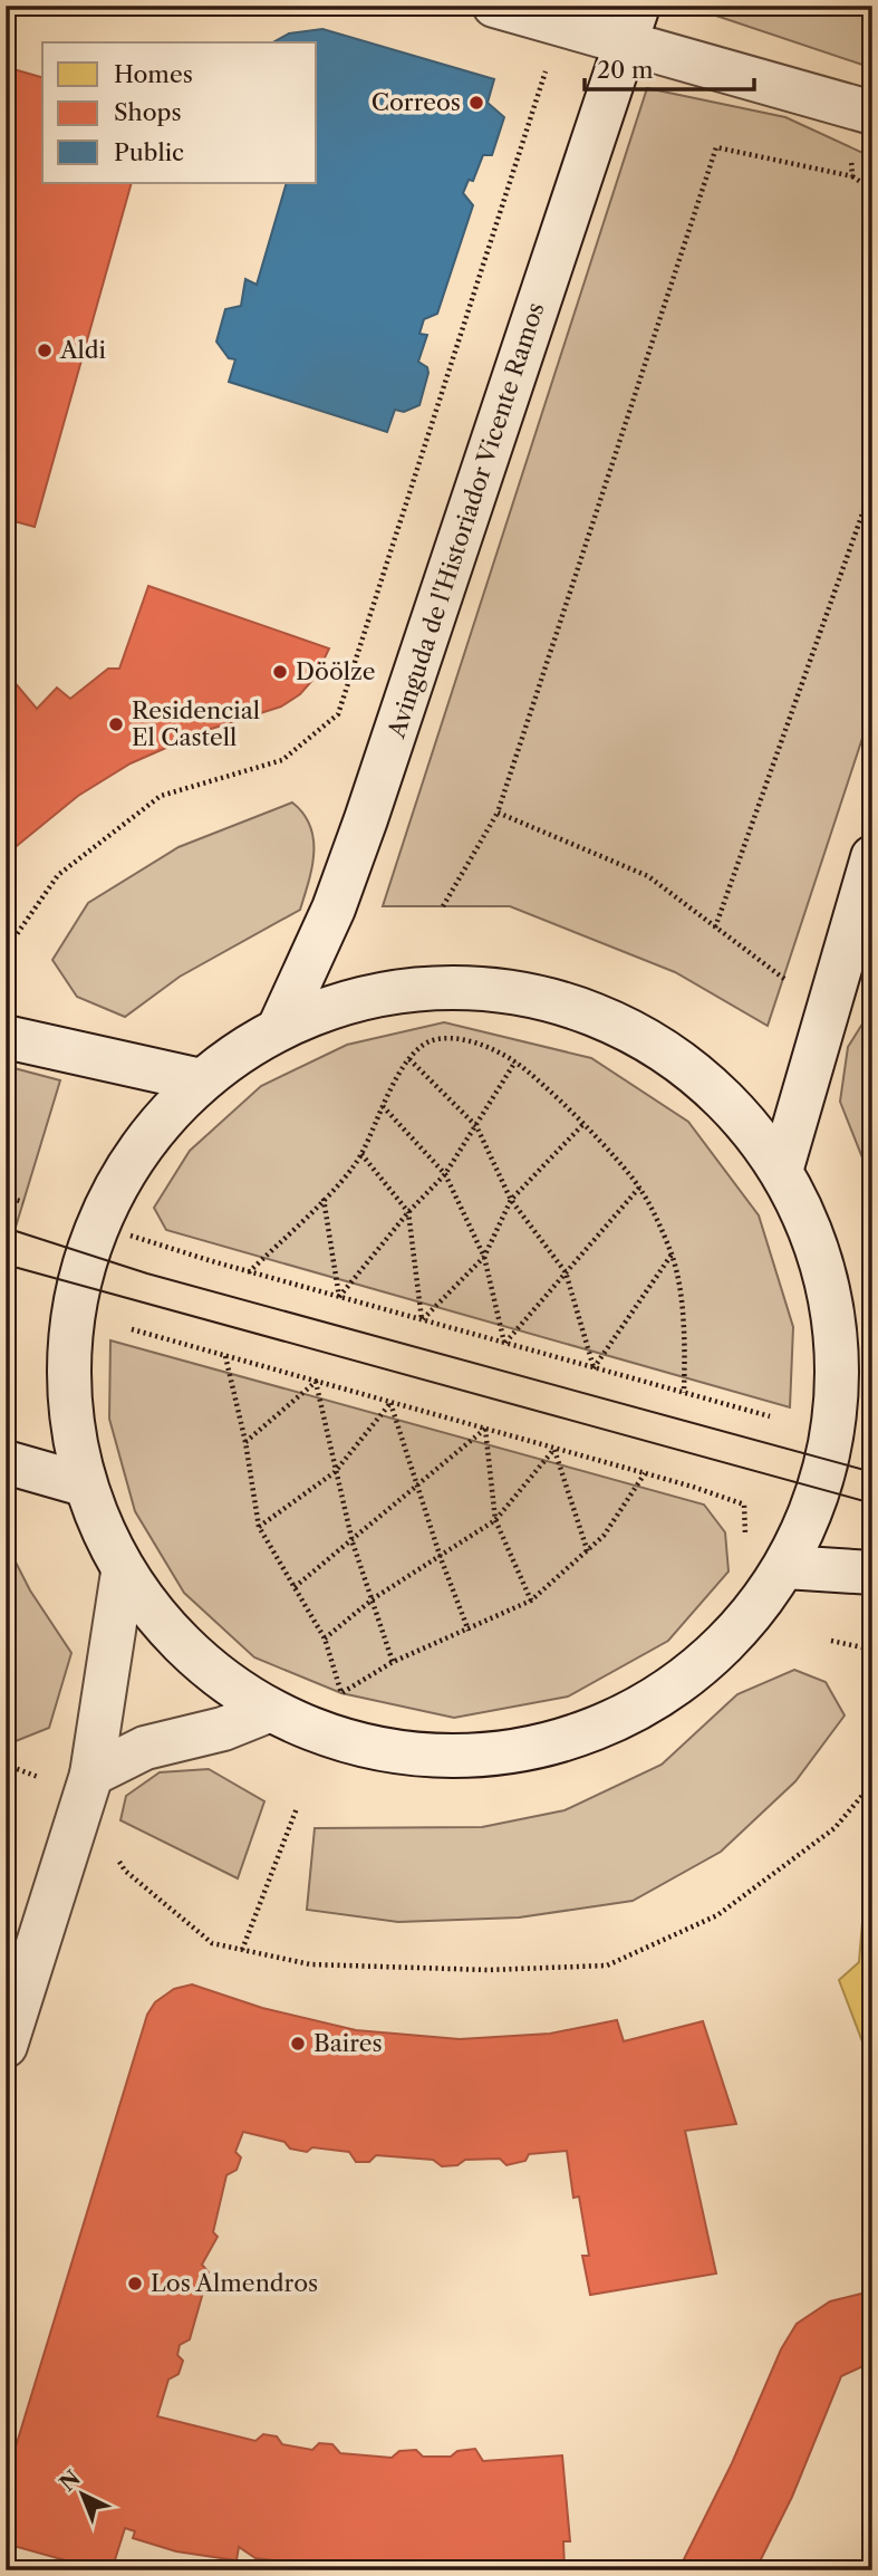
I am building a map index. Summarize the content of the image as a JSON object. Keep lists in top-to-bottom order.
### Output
{
  "streets": {
    "street": ["Avinguda de l'Historiador Vicente Ramos"]
  },
  "places": [
    "Correos",
    "Aldi",
    "Döölze",
    "Residencial El Castell",
    "Baires",
    "Los Almendros"
  ],
  "legend": ["Homes", "Shops", "Public"],
  "scale_bar": "20 m",
  "north": "top left"
}
